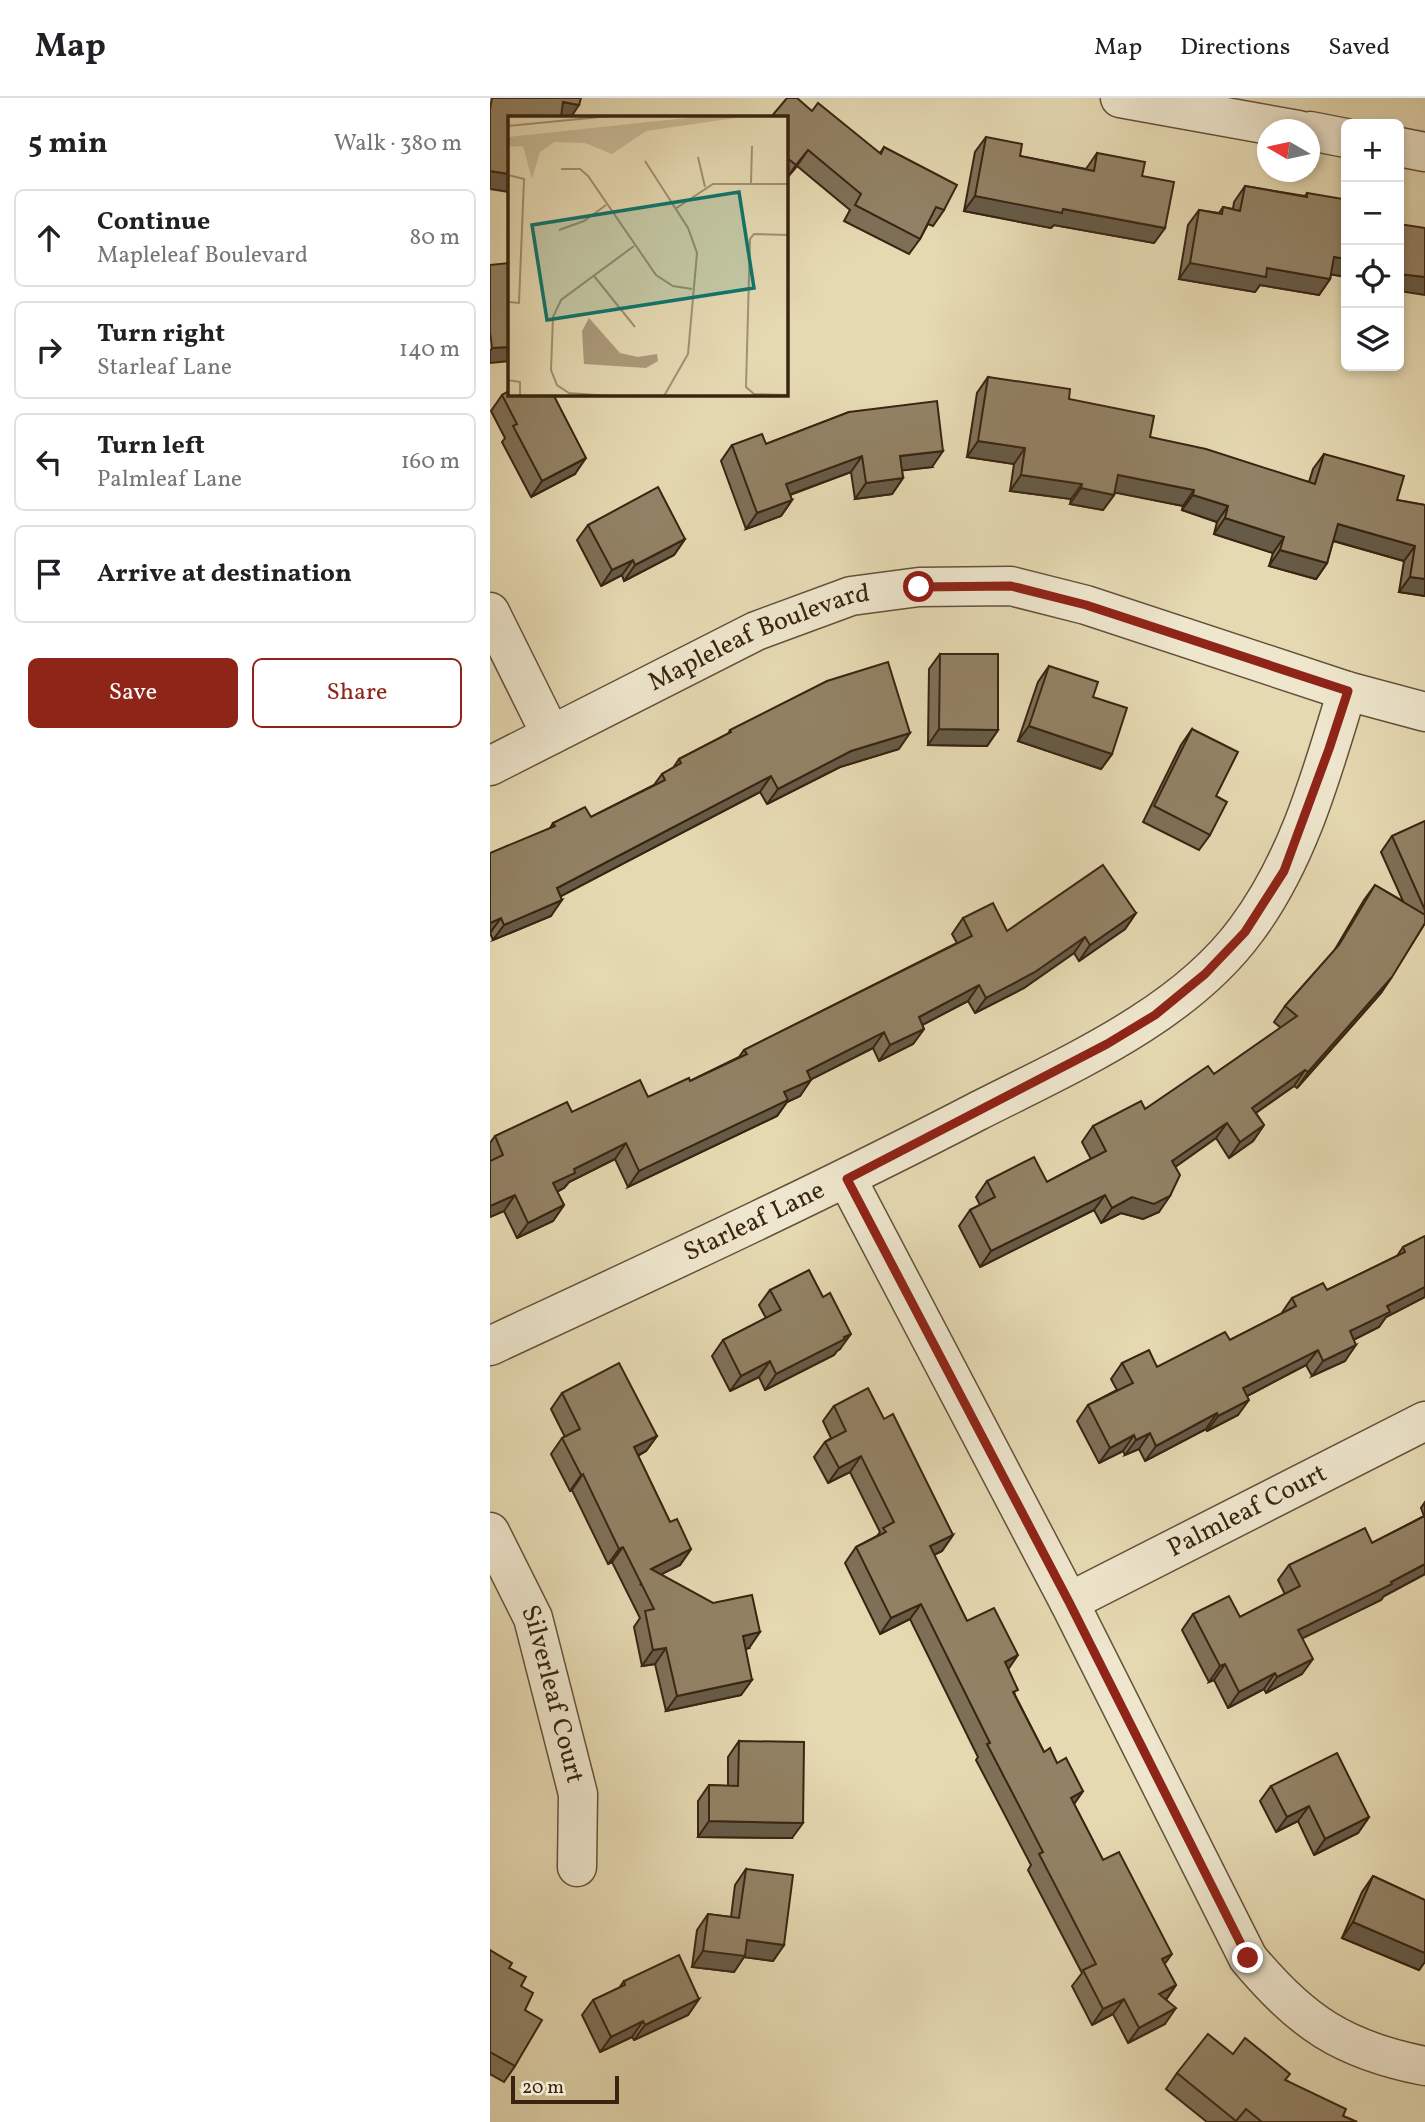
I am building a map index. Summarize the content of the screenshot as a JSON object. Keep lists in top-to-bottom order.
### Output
{
  "streets": {
    "street": [
      "Mapleleaf Boulevard",
      "Starleaf Lane",
      "Palmleaf Court",
      "Silverleaf Court"
    ]
  },
  "crossings": [
    ["Mapleleaf Boulevard", "Starleaf Lane"]
  ],
  "scale_bar": "20 m",
  "north": "left",
  "page": {
    "header": "Map",
    "nav": ["Map", "Directions", "Saved"],
    "heading": ["5 min", "Walk · 380 m"],
    "map_buttons": ["+", "−"],
    "list": [
      ["Continue", "Mapleleaf Boulevard", "80 m"],
      ["Turn right", "Starleaf Lane", "140 m"],
      ["Turn left", "Palmleaf Lane", "160 m"],
      "Arrive at destination"
    ],
    "buttons": ["Save", "Share"],
    "scale": "20 m"
  }
}
